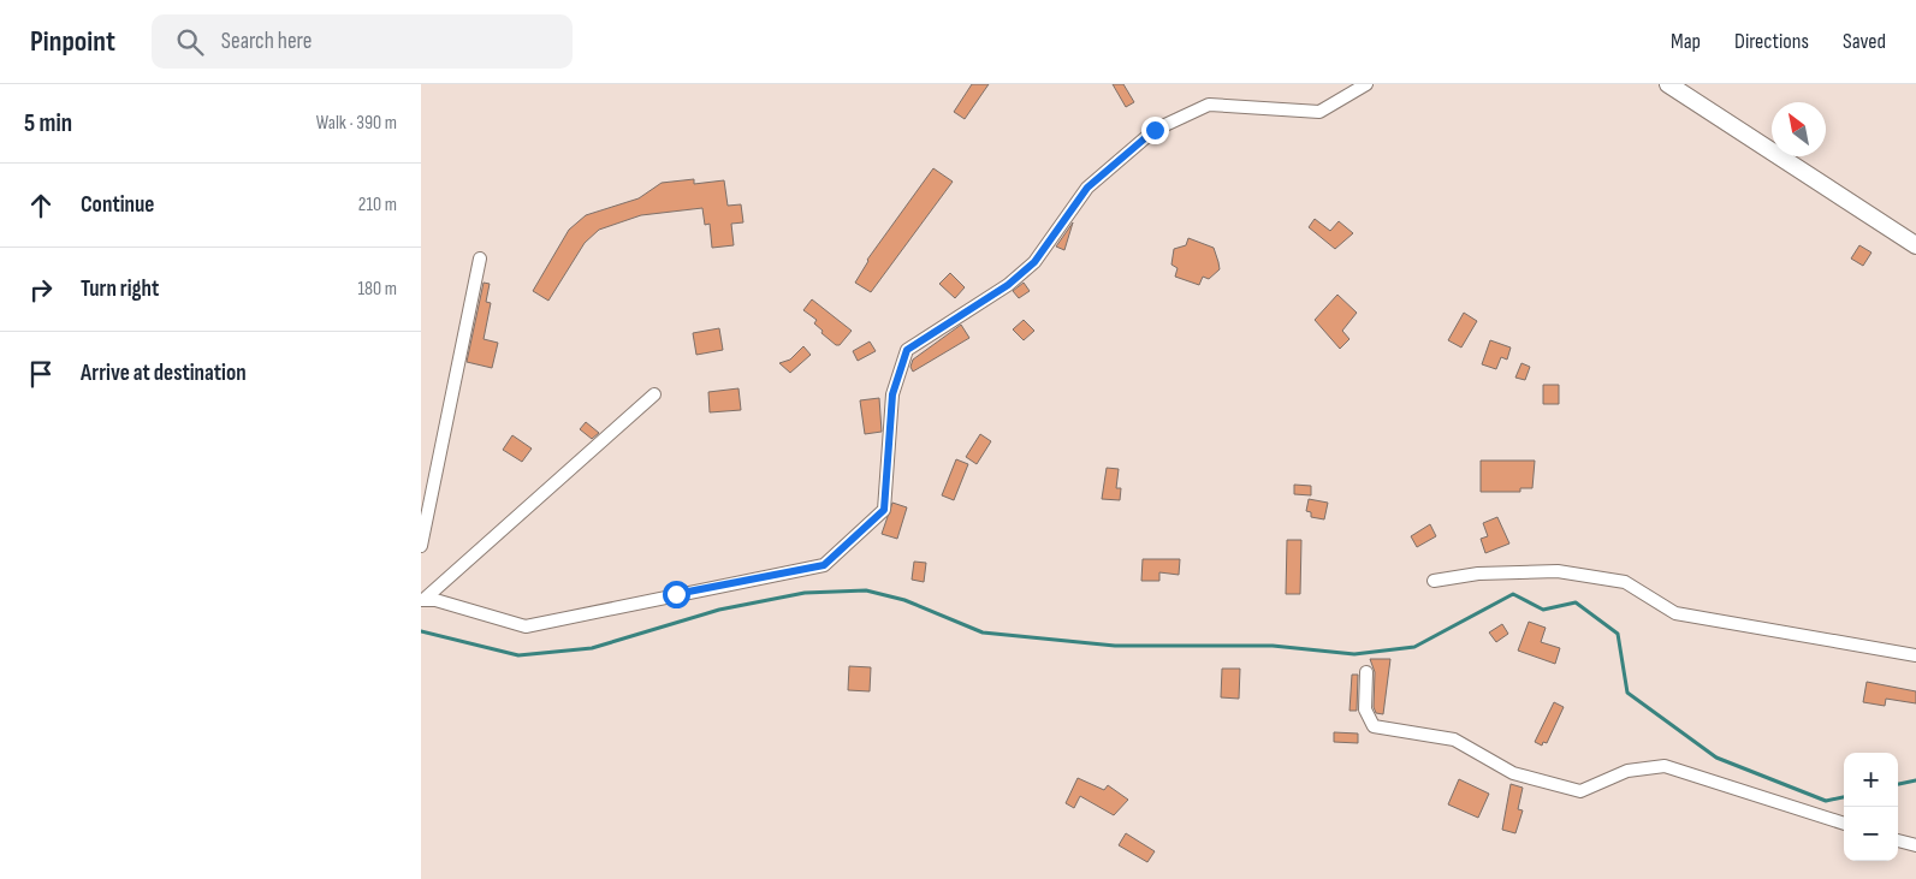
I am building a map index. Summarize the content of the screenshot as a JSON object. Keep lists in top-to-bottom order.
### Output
{
  "north": "top left",
  "page": {
    "header": "Pinpoint",
    "search": "Search here",
    "nav": ["Map", "Directions", "Saved"],
    "heading": ["5 min", "Walk · 390 m"],
    "list": [
      ["Continue", "210 m"],
      ["Turn right", "180 m"],
      "Arrive at destination"
    ],
    "map_buttons": ["+", "−"]
  }
}
